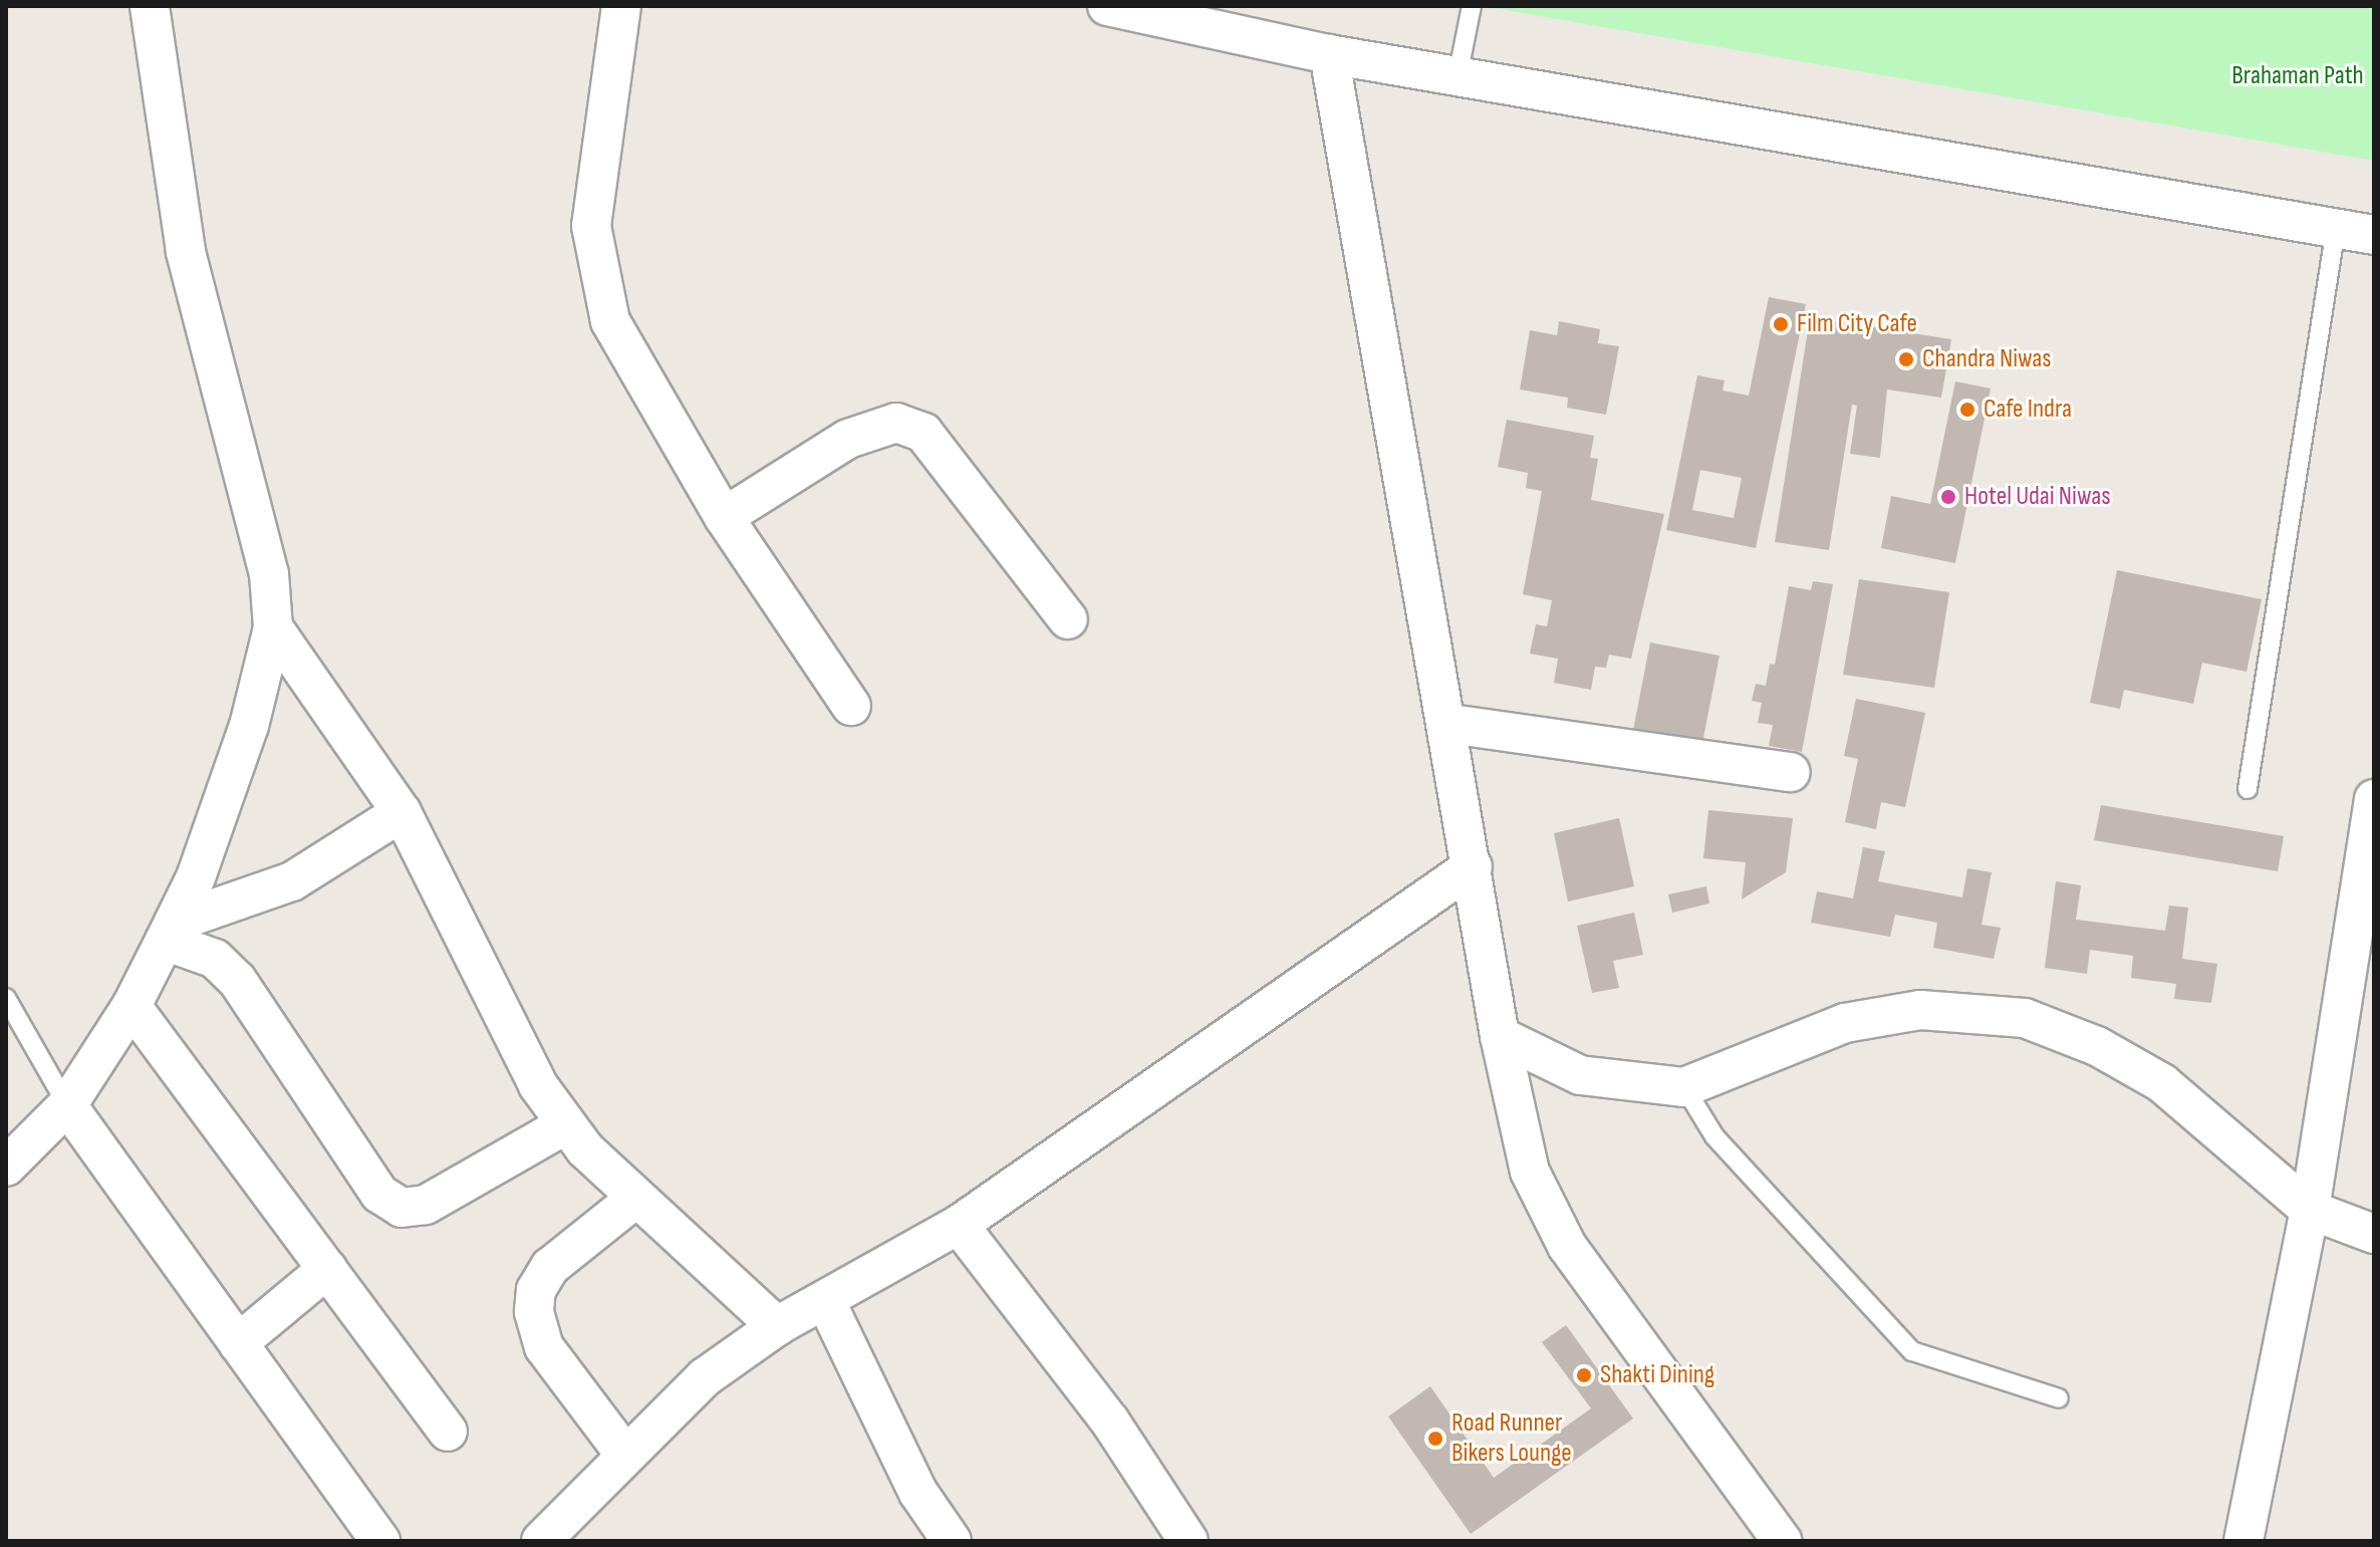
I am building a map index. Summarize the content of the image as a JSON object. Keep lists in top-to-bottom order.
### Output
{
  "parks": ["Brahaman Path"],
  "places": [
    "Film City Cafe",
    "Chandra Niwas",
    "Cafe Indra",
    "Hotel Udai Niwas",
    "Shakti Dining",
    "Road Runner Bikers Lounge"
  ]
}
